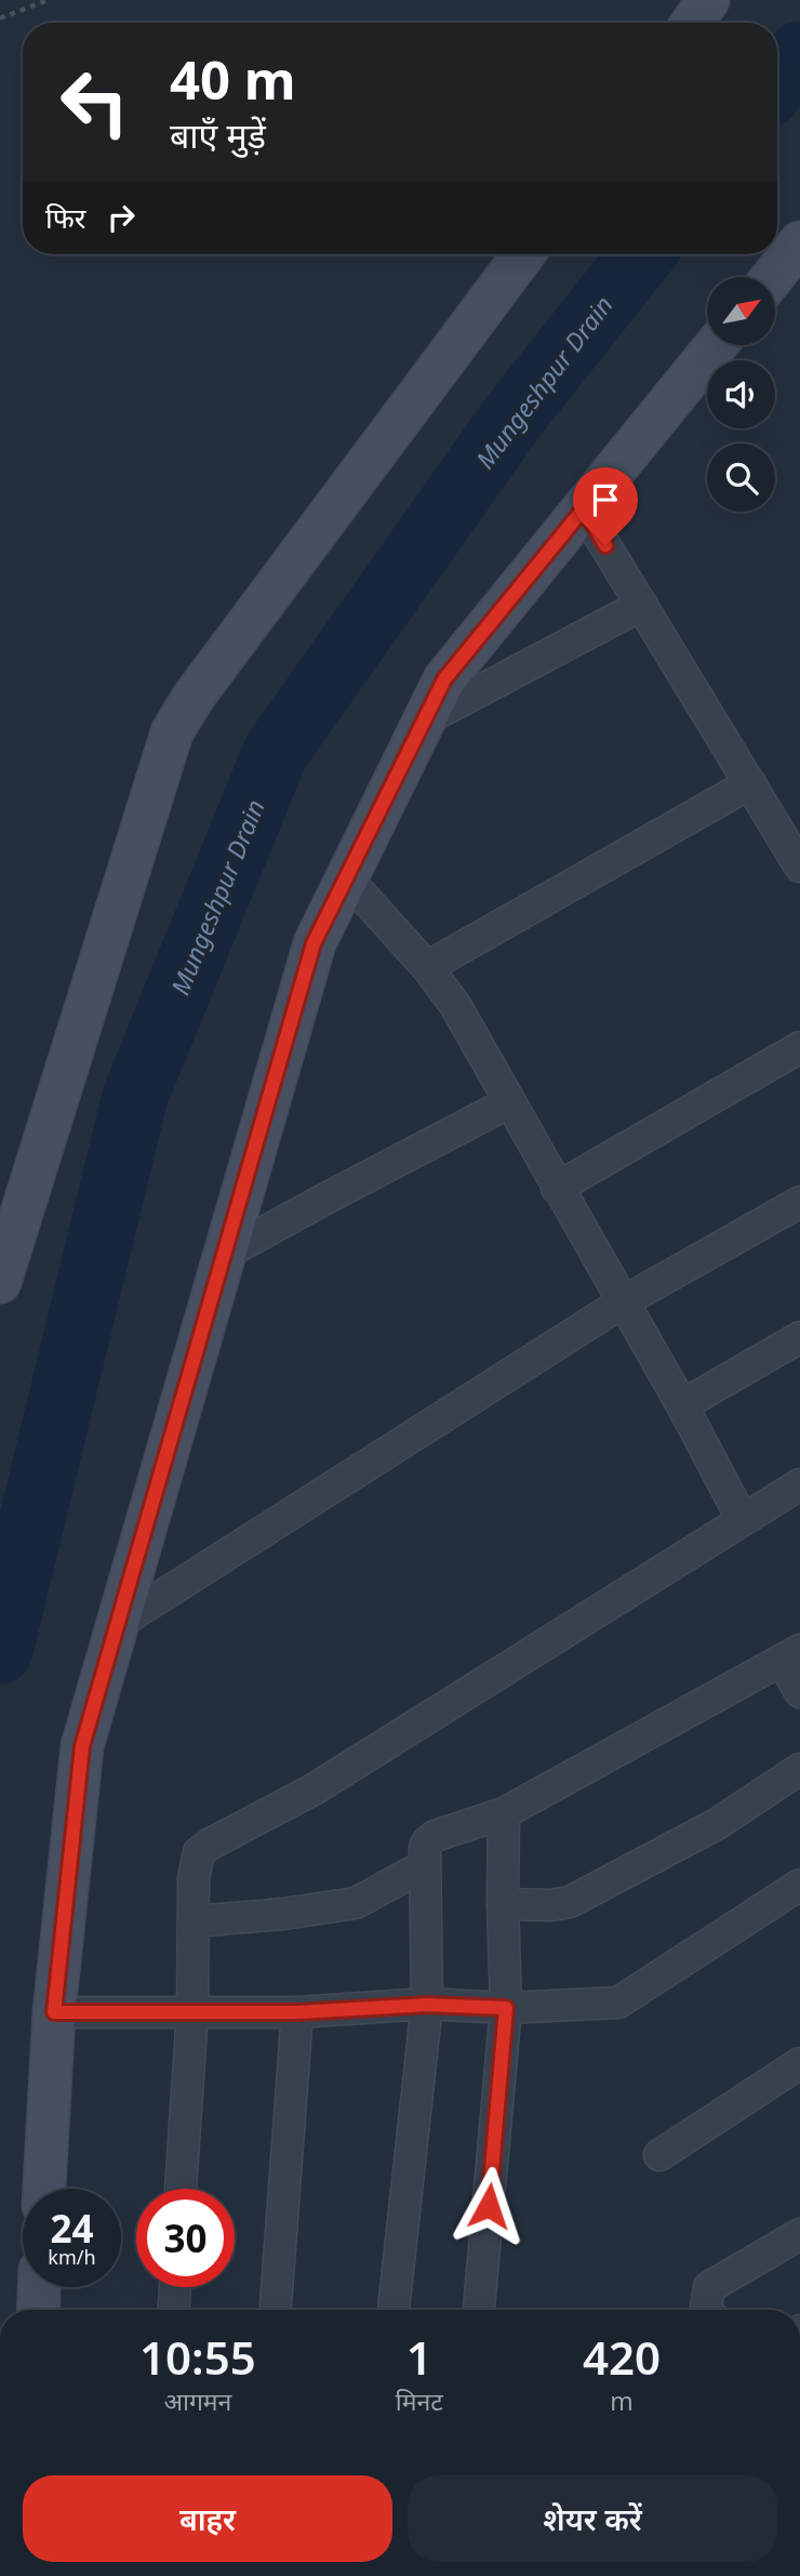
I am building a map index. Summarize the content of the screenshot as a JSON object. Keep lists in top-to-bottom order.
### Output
{
  "water": ["Mungeshpur Drain"],
  "north": "top right",
  "page": {
    "turn": ["40 m", "बाएँ मुड़ें"],
    "then": "फिर",
    "speed": "24 km/h",
    "limit": "30",
    "eta": [
      "10:55",
      "आगमन",
      "1",
      "मिनट",
      "420",
      "m"
    ],
    "buttons": ["बाहर", "शेयर करें"]
  }
}
